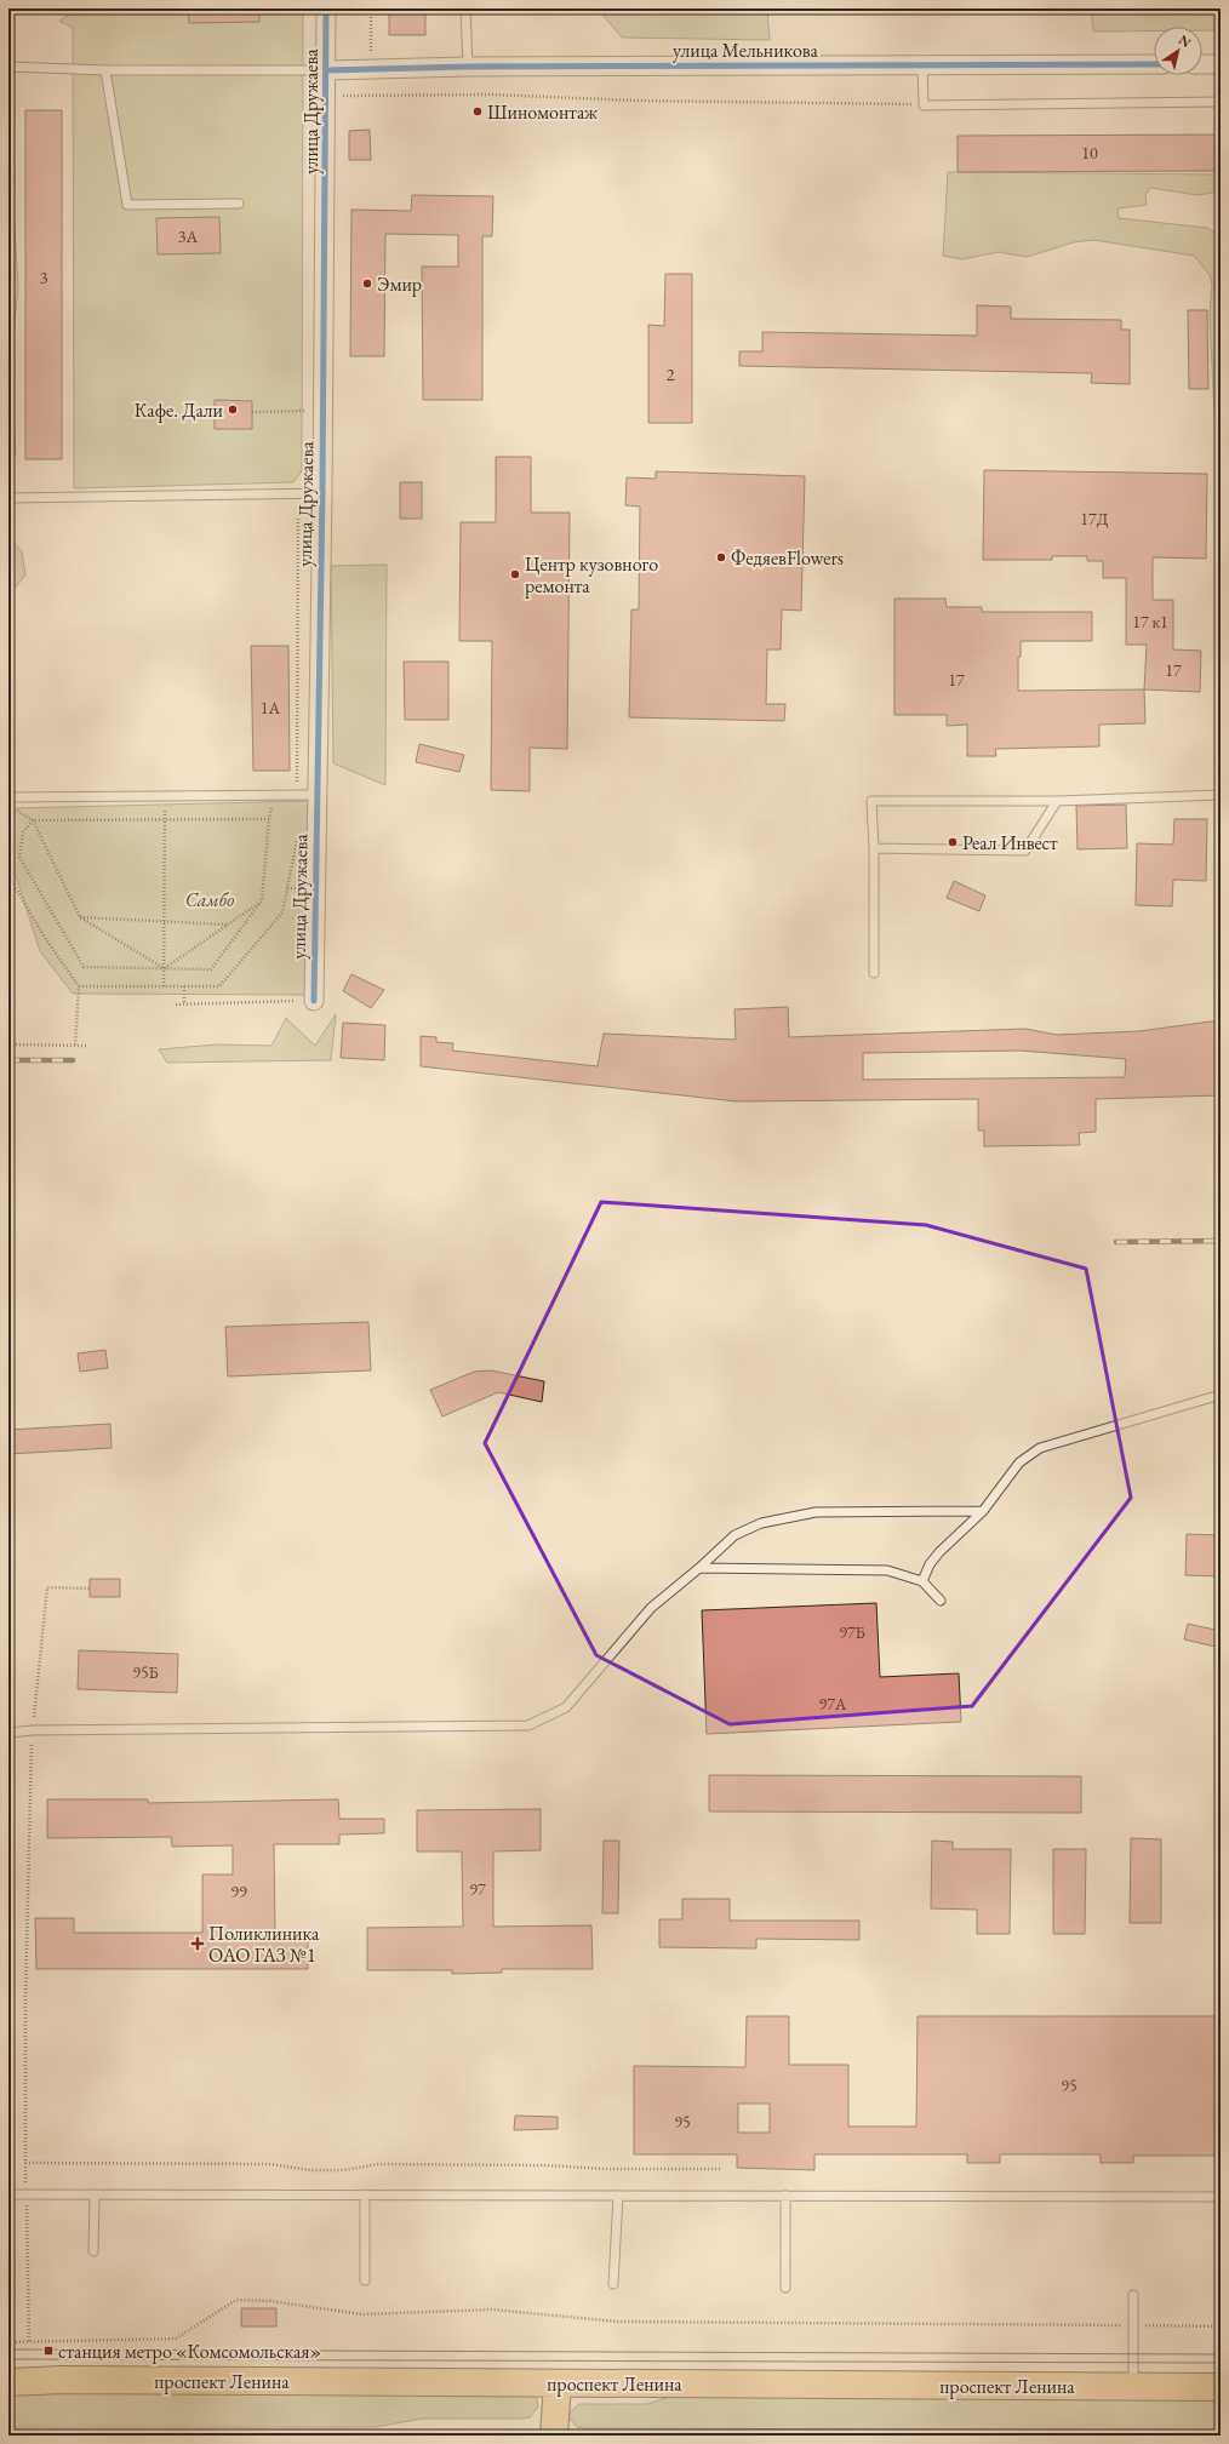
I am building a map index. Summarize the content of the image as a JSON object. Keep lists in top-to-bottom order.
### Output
{
  "streets": {
    "main road": ["проспект Ленина"],
    "street": ["улица Мельникова", "улица Дружаева"]
  },
  "crossings": [
    ["улица Мельникова", "улица Дружаева"]
  ],
  "parks": ["Самбо"],
  "places": {
    "other": [
      "Шиномонтаж",
      "Эмир",
      "Кафе. Дали",
      "ФедяевFlowers",
      "Центр кузовного ремонта",
      "Реал Инвест"
    ],
    "health": ["Поликлиника ОАО ГАЗ №1"],
    "transit": ["станция метро «Комсомольская»"]
  },
  "house_numbers": [
    "10",
    "3А",
    "3",
    "2",
    "17Д",
    "17 к1",
    "17",
    "17",
    "1А",
    "97Б",
    "95Б",
    "97А",
    "97",
    "99",
    "95",
    "95"
  ],
  "north": "top right"
}
